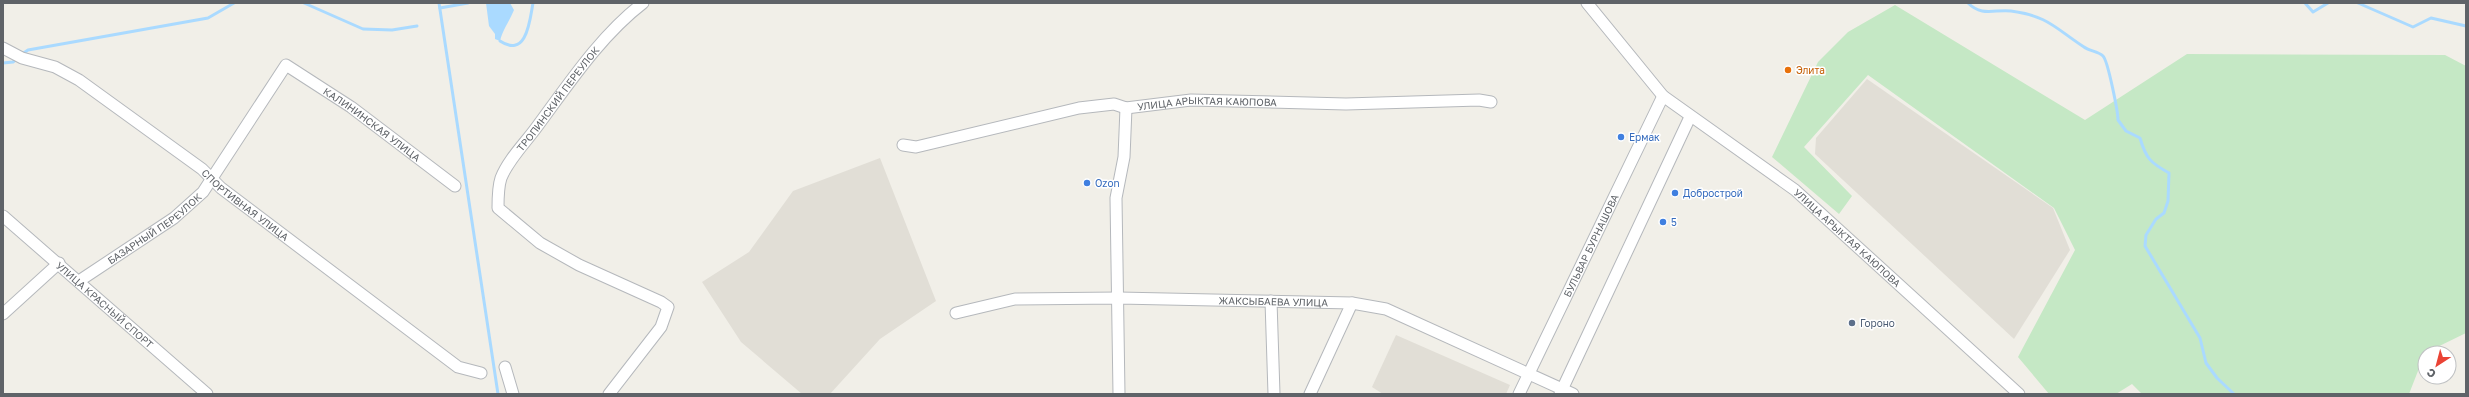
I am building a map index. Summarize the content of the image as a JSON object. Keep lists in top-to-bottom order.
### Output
{
  "streets": {
    "street": [
      "ТРОПИНСКИЙ ПЕРЕУЛОК",
      "УЛИЦА АРЫКТАЯ КАЮПОВА",
      "КАЛИНИНСКАЯ УЛИЦА",
      "СПОРТИВНАЯ УЛИЦА",
      "БАЗАРНЫЙ ПЕРЕУЛОК",
      "БУЛЬВАР БУРНАШОВА",
      "ЖАКСЫБАЕВА УЛИЦА",
      "УЛИЦА КРАСНЫЙ СПОРТ"
    ]
  },
  "crossings": [
    ["УЛИЦА АРЫКТАЯ КАЮПОВА", "БУЛЬВАР БУРНАШОВА"],
    ["КАЛИНИНСКАЯ УЛИЦА", "БАЗАРНЫЙ ПЕРЕУЛОК"],
    ["СПОРТИВНАЯ УЛИЦА", "БАЗАРНЫЙ ПЕРЕУЛОК"],
    ["БАЗАРНЫЙ ПЕРЕУЛОК", "УЛИЦА КРАСНЫЙ СПОРТ"],
    ["БУЛЬВАР БУРНАШОВА", "ЖАКСЫБАЕВА УЛИЦА"]
  ],
  "places": [
    "Элита",
    "Ермак",
    "Ozon",
    "Добрострой",
    "5",
    "Гороно"
  ],
  "north": "bottom left"
}
